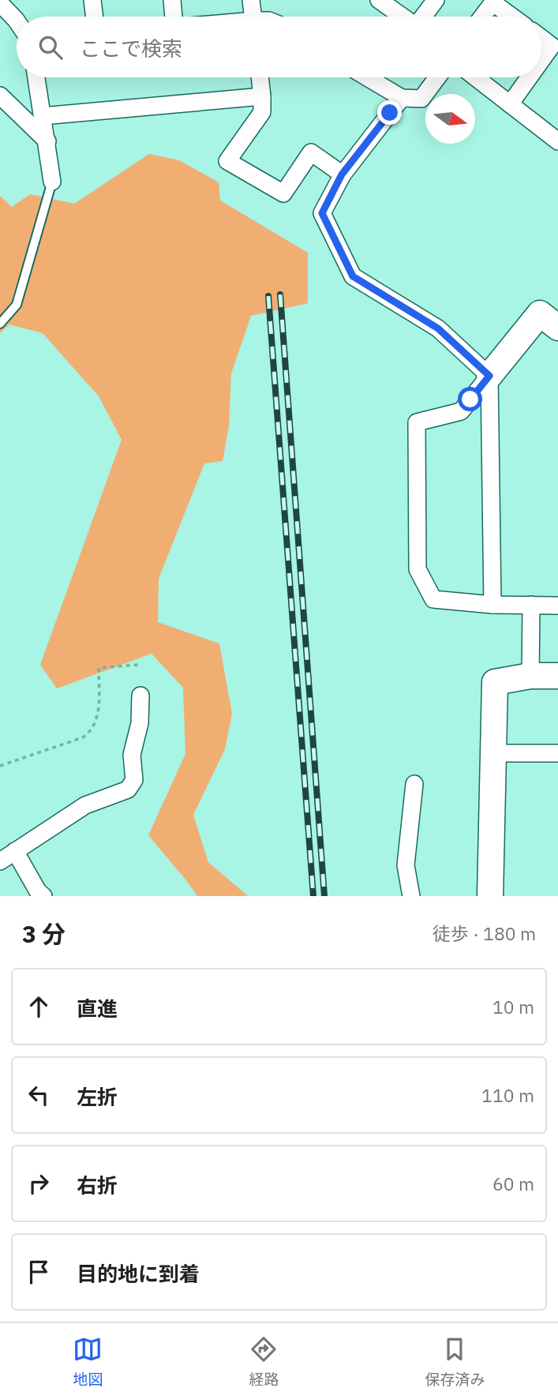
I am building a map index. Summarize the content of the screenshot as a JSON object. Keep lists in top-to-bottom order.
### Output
{
  "north": "right",
  "page": {
    "search": "ここで検索",
    "heading": ["3 分", "徒歩 · 180 m"],
    "list": [
      ["直進", "10 m"],
      ["左折", "110 m"],
      ["右折", "60 m"],
      "目的地に到着"
    ],
    "nav": ["地図", "経路", "保存済み"]
  }
}
